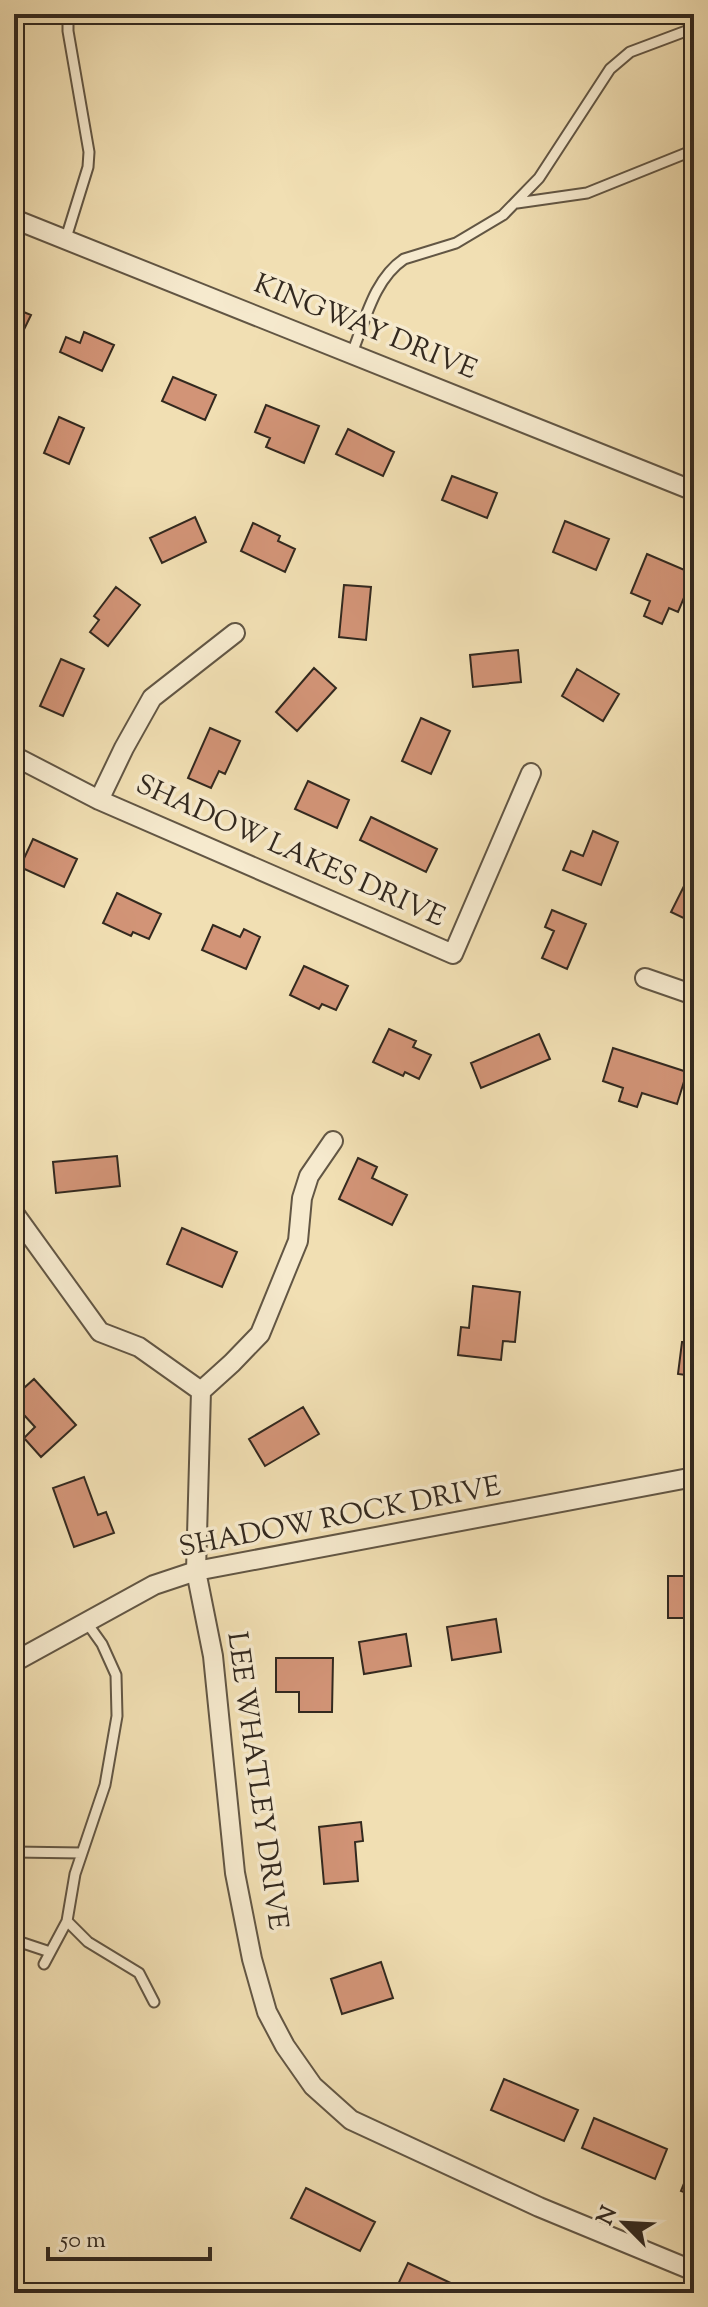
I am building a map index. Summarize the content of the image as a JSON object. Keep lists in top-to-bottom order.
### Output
{
  "streets": {
    "street": [
      "KINGWAY DRIVE",
      "SHADOW LAKES DRIVE",
      "SHADOW ROCK DRIVE",
      "LEE WHATLEY DRIVE"
    ]
  },
  "crossings": [
    ["SHADOW ROCK DRIVE", "LEE WHATLEY DRIVE"]
  ],
  "scale_bar": "50 m",
  "north": "top left"
}
